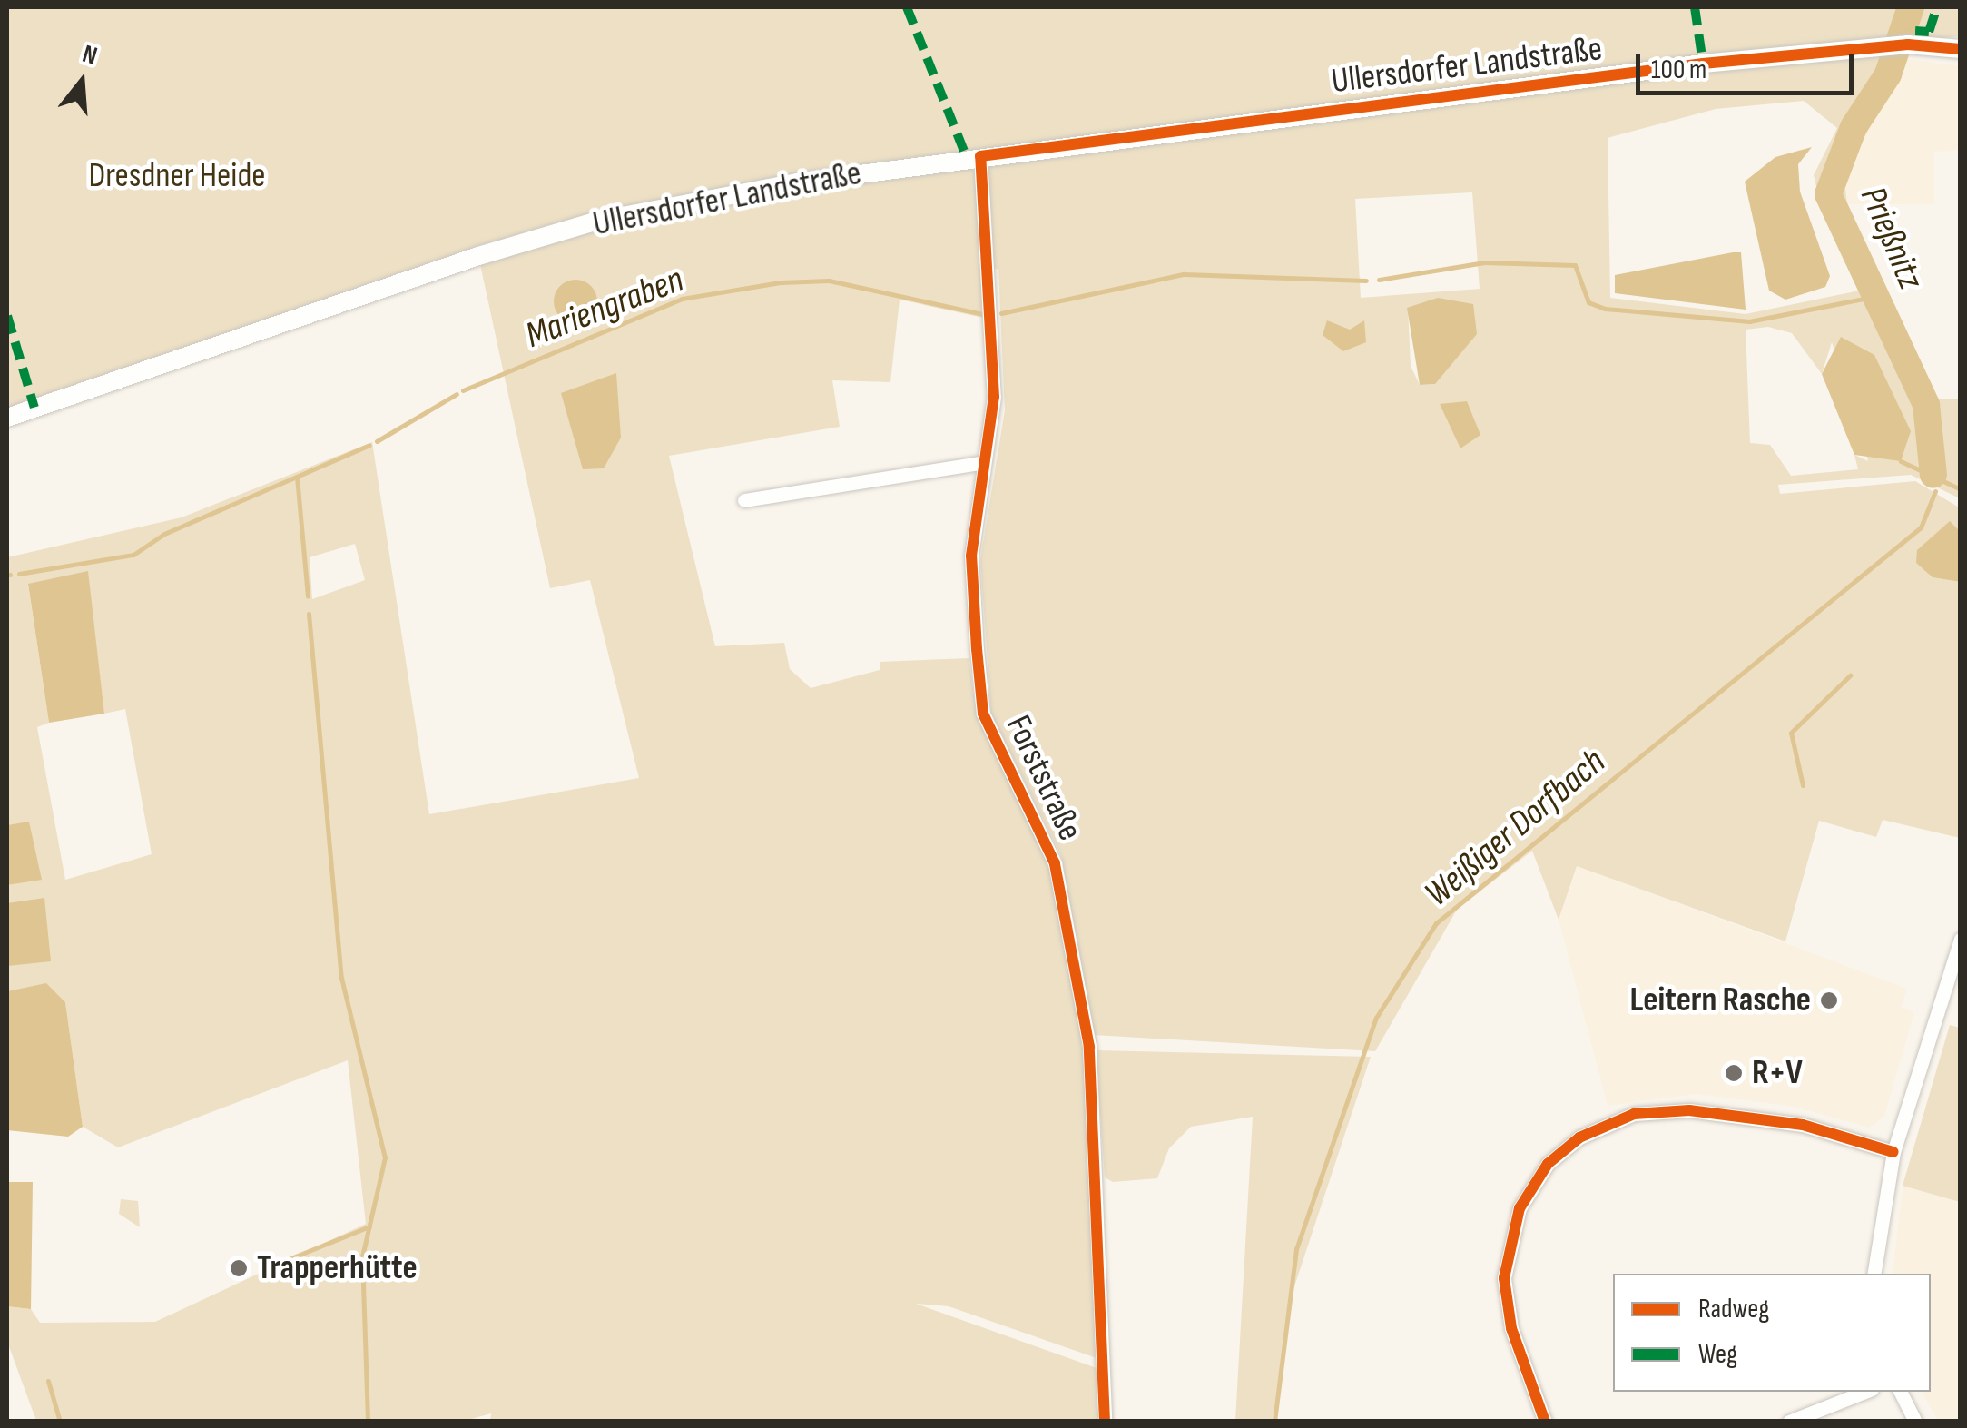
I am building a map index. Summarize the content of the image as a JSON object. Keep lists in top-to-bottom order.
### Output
{
  "streets": {
    "main road": ["Ullersdorfer Landstraße"],
    "street": ["Forststraße"]
  },
  "crossings": [
    ["Ullersdorfer Landstraße", "Forststraße"]
  ],
  "water": ["Prießnitz", "Mariengraben", "Weißiger Dorfbach"],
  "parks": ["Dresdner Heide"],
  "places": ["Leitern Rasche", "R+V", "Trapperhütte"],
  "legend": ["Radweg", "Weg"],
  "scale_bar": "100 m",
  "north": "top"
}
